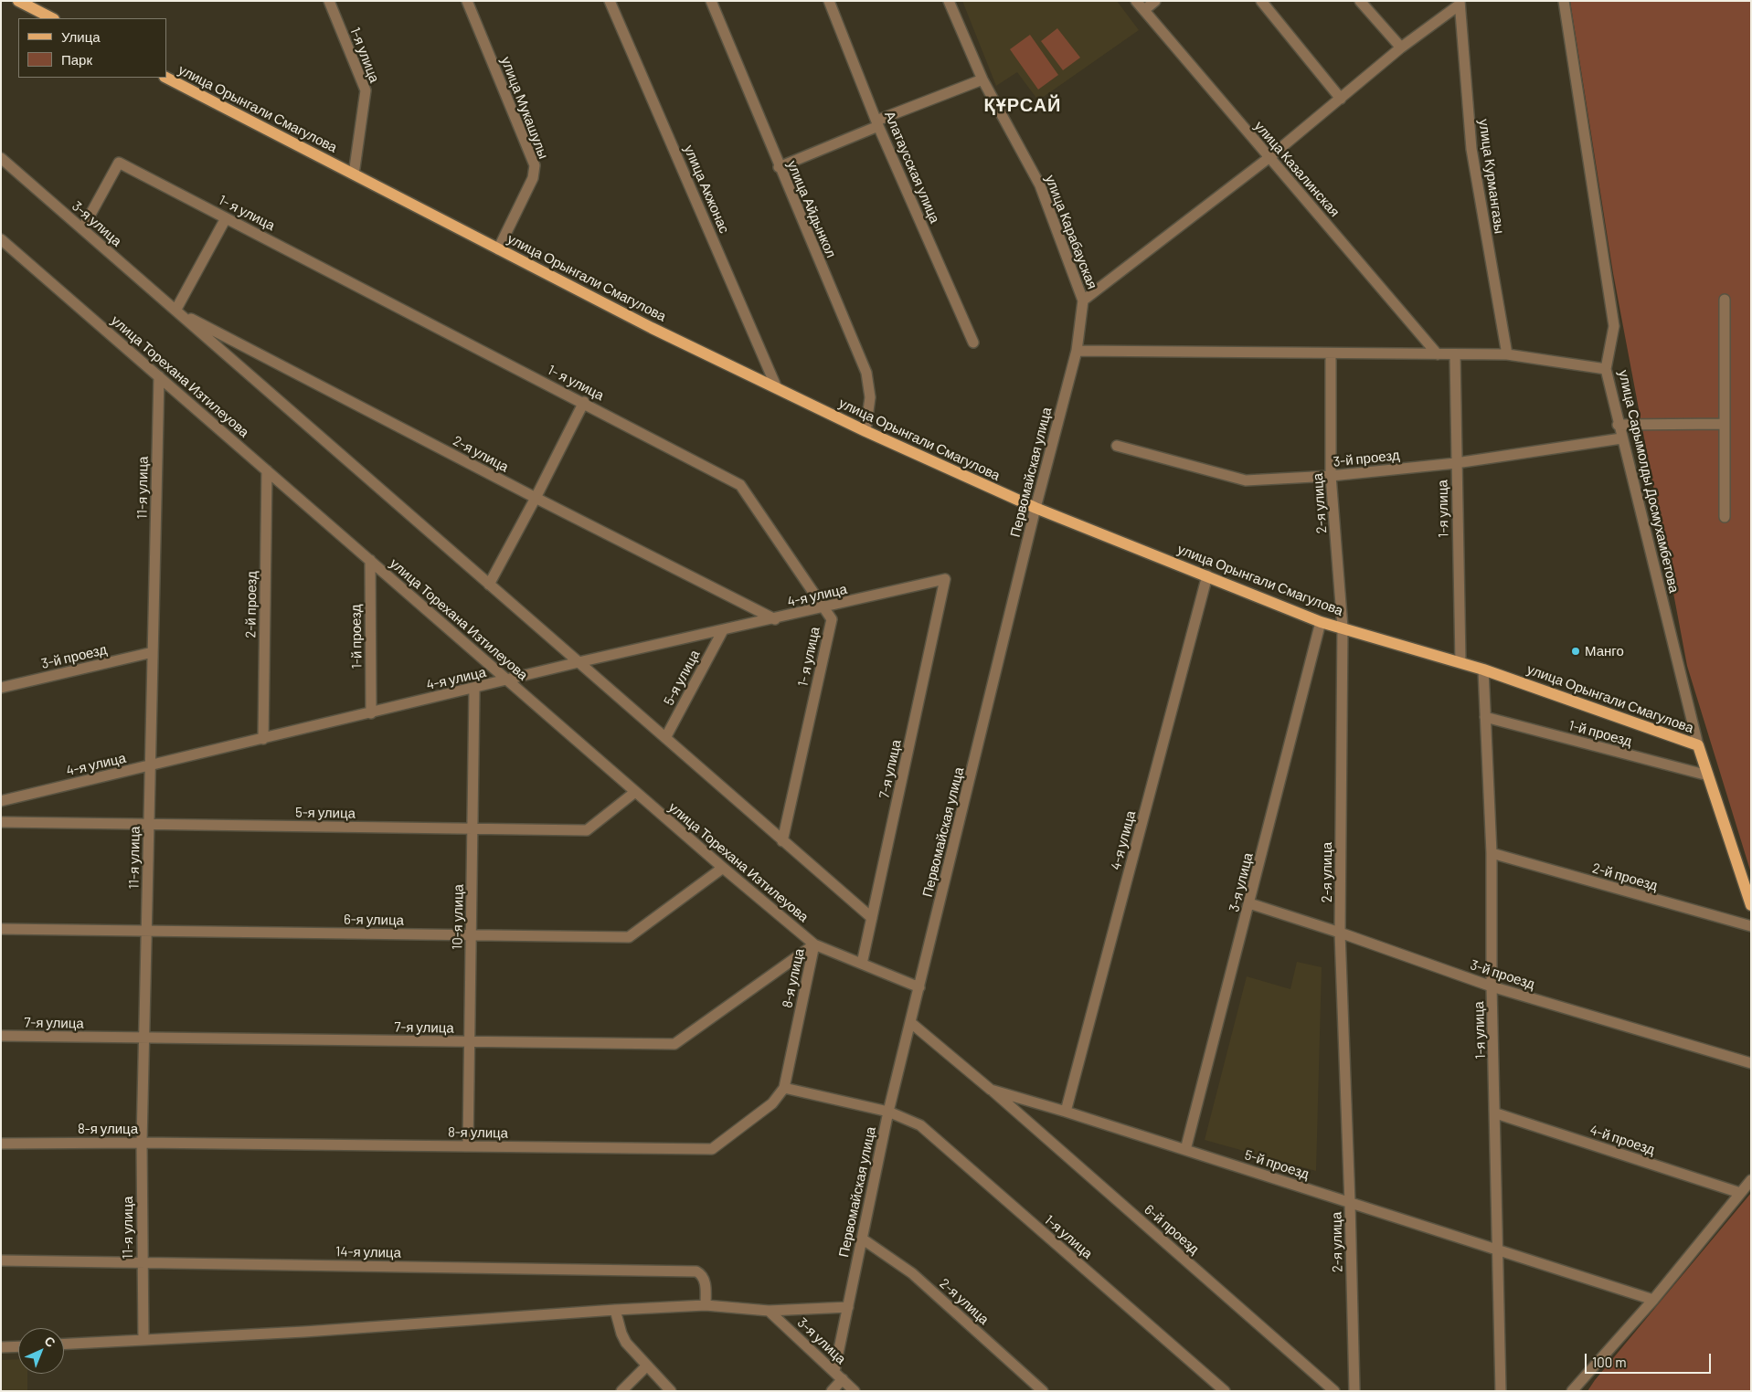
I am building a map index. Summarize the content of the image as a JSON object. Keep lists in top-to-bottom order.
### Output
{
  "streets": {
    "main road": ["улица Орынгали Смагулова", "улица Сарымолды Досмухамбетова"],
    "street": [
      "1-я улица",
      "улица Мукашулы",
      "Алатаусская улица",
      "улица Казалинская",
      "улица Курмангазы",
      "улица Акжонас",
      "улица Айдынкол",
      "1- я улица",
      "3-я улица",
      "улица Карабауская",
      "улица Торехана Изтилеуова",
      "2-я улица",
      "3-й проезд",
      "Первомайская улица",
      "11-я улица",
      "4-я улица",
      "2-й проезд",
      "1-й проезд",
      "5-я улица",
      "7-я улица",
      "10-я улица",
      "6-я улица",
      "8-я улица",
      "4-й проезд",
      "5-й проезд",
      "6-й проезд",
      "14-я улица"
    ]
  },
  "crossings": [
    ["1-я улица", "улица Орынгали Смагулова"],
    ["1-я улица", "3-й проезд"],
    ["1-я улица", "Первомайская улица"],
    ["1-я улица", "2-й проезд"],
    ["1-я улица", "1-й проезд"],
    ["1-я улица", "8-я улица"],
    ["1-я улица", "4-й проезд"],
    ["1-я улица", "5-й проезд"],
    ["улица Мукашулы", "улица Орынгали Смагулова"],
    ["улица Орынгали Смагулова", "улица Акжонас"],
    ["улица Орынгали Смагулова", "улица Айдынкол"],
    ["улица Орынгали Смагулова", "3-я улица"],
    ["улица Орынгали Смагулова", "2-я улица"],
    ["улица Орынгали Смагулова", "Первомайская улица"],
    ["улица Орынгали Смагулова", "улица Сарымолды Досмухамбетова"],
    ["улица Орынгали Смагулова", "4-я улица"],
    ["1- я улица", "3-я улица"],
    ["1- я улица", "4-я улица"],
    ["3-я улица", "2-я улица"],
    ["3-я улица", "3-й проезд"],
    ["3-я улица", "Первомайская улица"],
    ["3-я улица", "5-й проезд"],
    ["улица Карабауская", "Первомайская улица"],
    ["улица Торехана Изтилеуова", "Первомайская улица"],
    ["улица Торехана Изтилеуова", "11-я улица"],
    ["улица Торехана Изтилеуова", "4-я улица"],
    ["улица Торехана Изтилеуова", "2-й проезд"],
    ["улица Торехана Изтилеуова", "1-й проезд"],
    ["улица Торехана Изтилеуова", "5-я улица"],
    ["улица Торехана Изтилеуова", "7-я улица"],
    ["улица Торехана Изтилеуова", "6-я улица"],
    ["улица Торехана Изтилеуова", "8-я улица"],
    ["2-я улица", "3-й проезд"],
    ["2-я улица", "Первомайская улица"],
    ["2-я улица", "4-я улица"],
    ["2-я улица", "5-й проезд"],
    ["3-й проезд", "улица Сарымолды Досмухамбетова"],
    ["3-й проезд", "11-я улица"],
    ["Первомайская улица", "5-й проезд"],
    ["улица Сарымолды Досмухамбетова", "1-й проезд"],
    ["11-я улица", "4-я улица"],
    ["11-я улица", "5-я улица"],
    ["11-я улица", "7-я улица"],
    ["11-я улица", "6-я улица"],
    ["11-я улица", "8-я улица"],
    ["11-я улица", "14-я улица"],
    ["4-я улица", "2-й проезд"],
    ["4-я улица", "1-й проезд"],
    ["4-я улица", "5-я улица"],
    ["4-я улица", "7-я улица"],
    ["4-я улица", "10-я улица"],
    ["4-я улица", "5-й проезд"],
    ["5-я улица", "10-я улица"],
    ["7-я улица", "10-я улица"],
    ["7-я улица", "8-я улица"],
    ["10-я улица", "6-я улица"],
    ["10-я улица", "8-я улица"],
    ["5-й проезд", "6-й проезд"]
  ],
  "districts": ["ҚҰРСАЙ"],
  "places": ["Манго"],
  "legend": ["Улица", "Парк"],
  "scale_bar": "100 m",
  "north": "top right"
}
